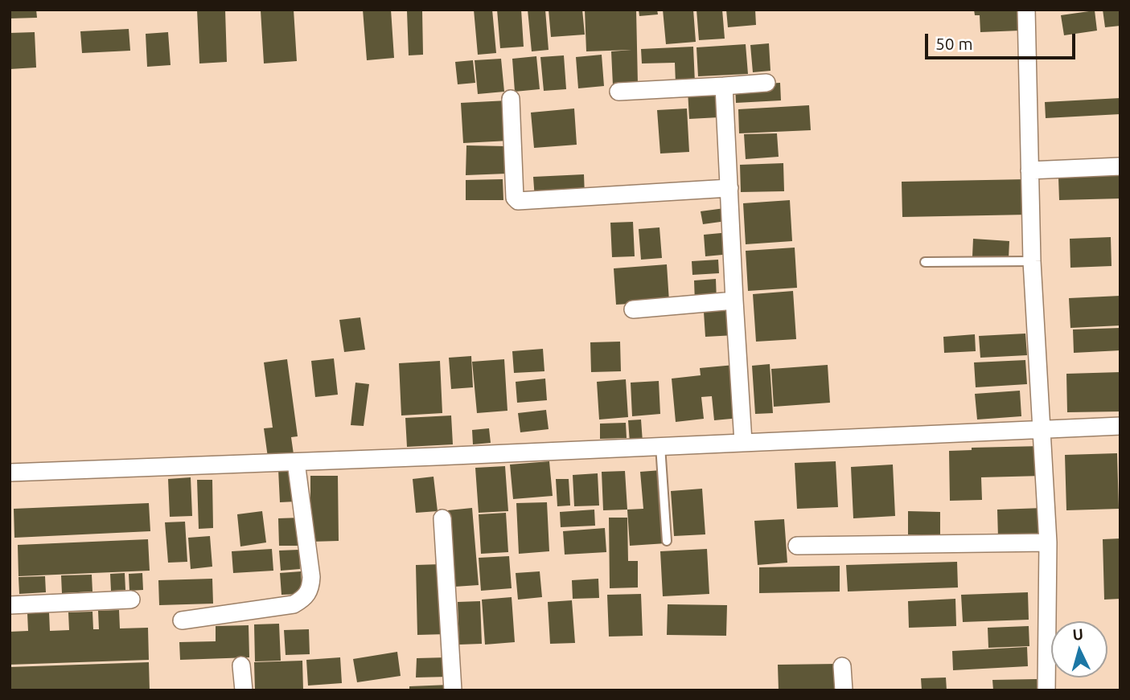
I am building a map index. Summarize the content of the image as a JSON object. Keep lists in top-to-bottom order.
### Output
{
  "scale_bar": "50 m",
  "north": "top"
}
